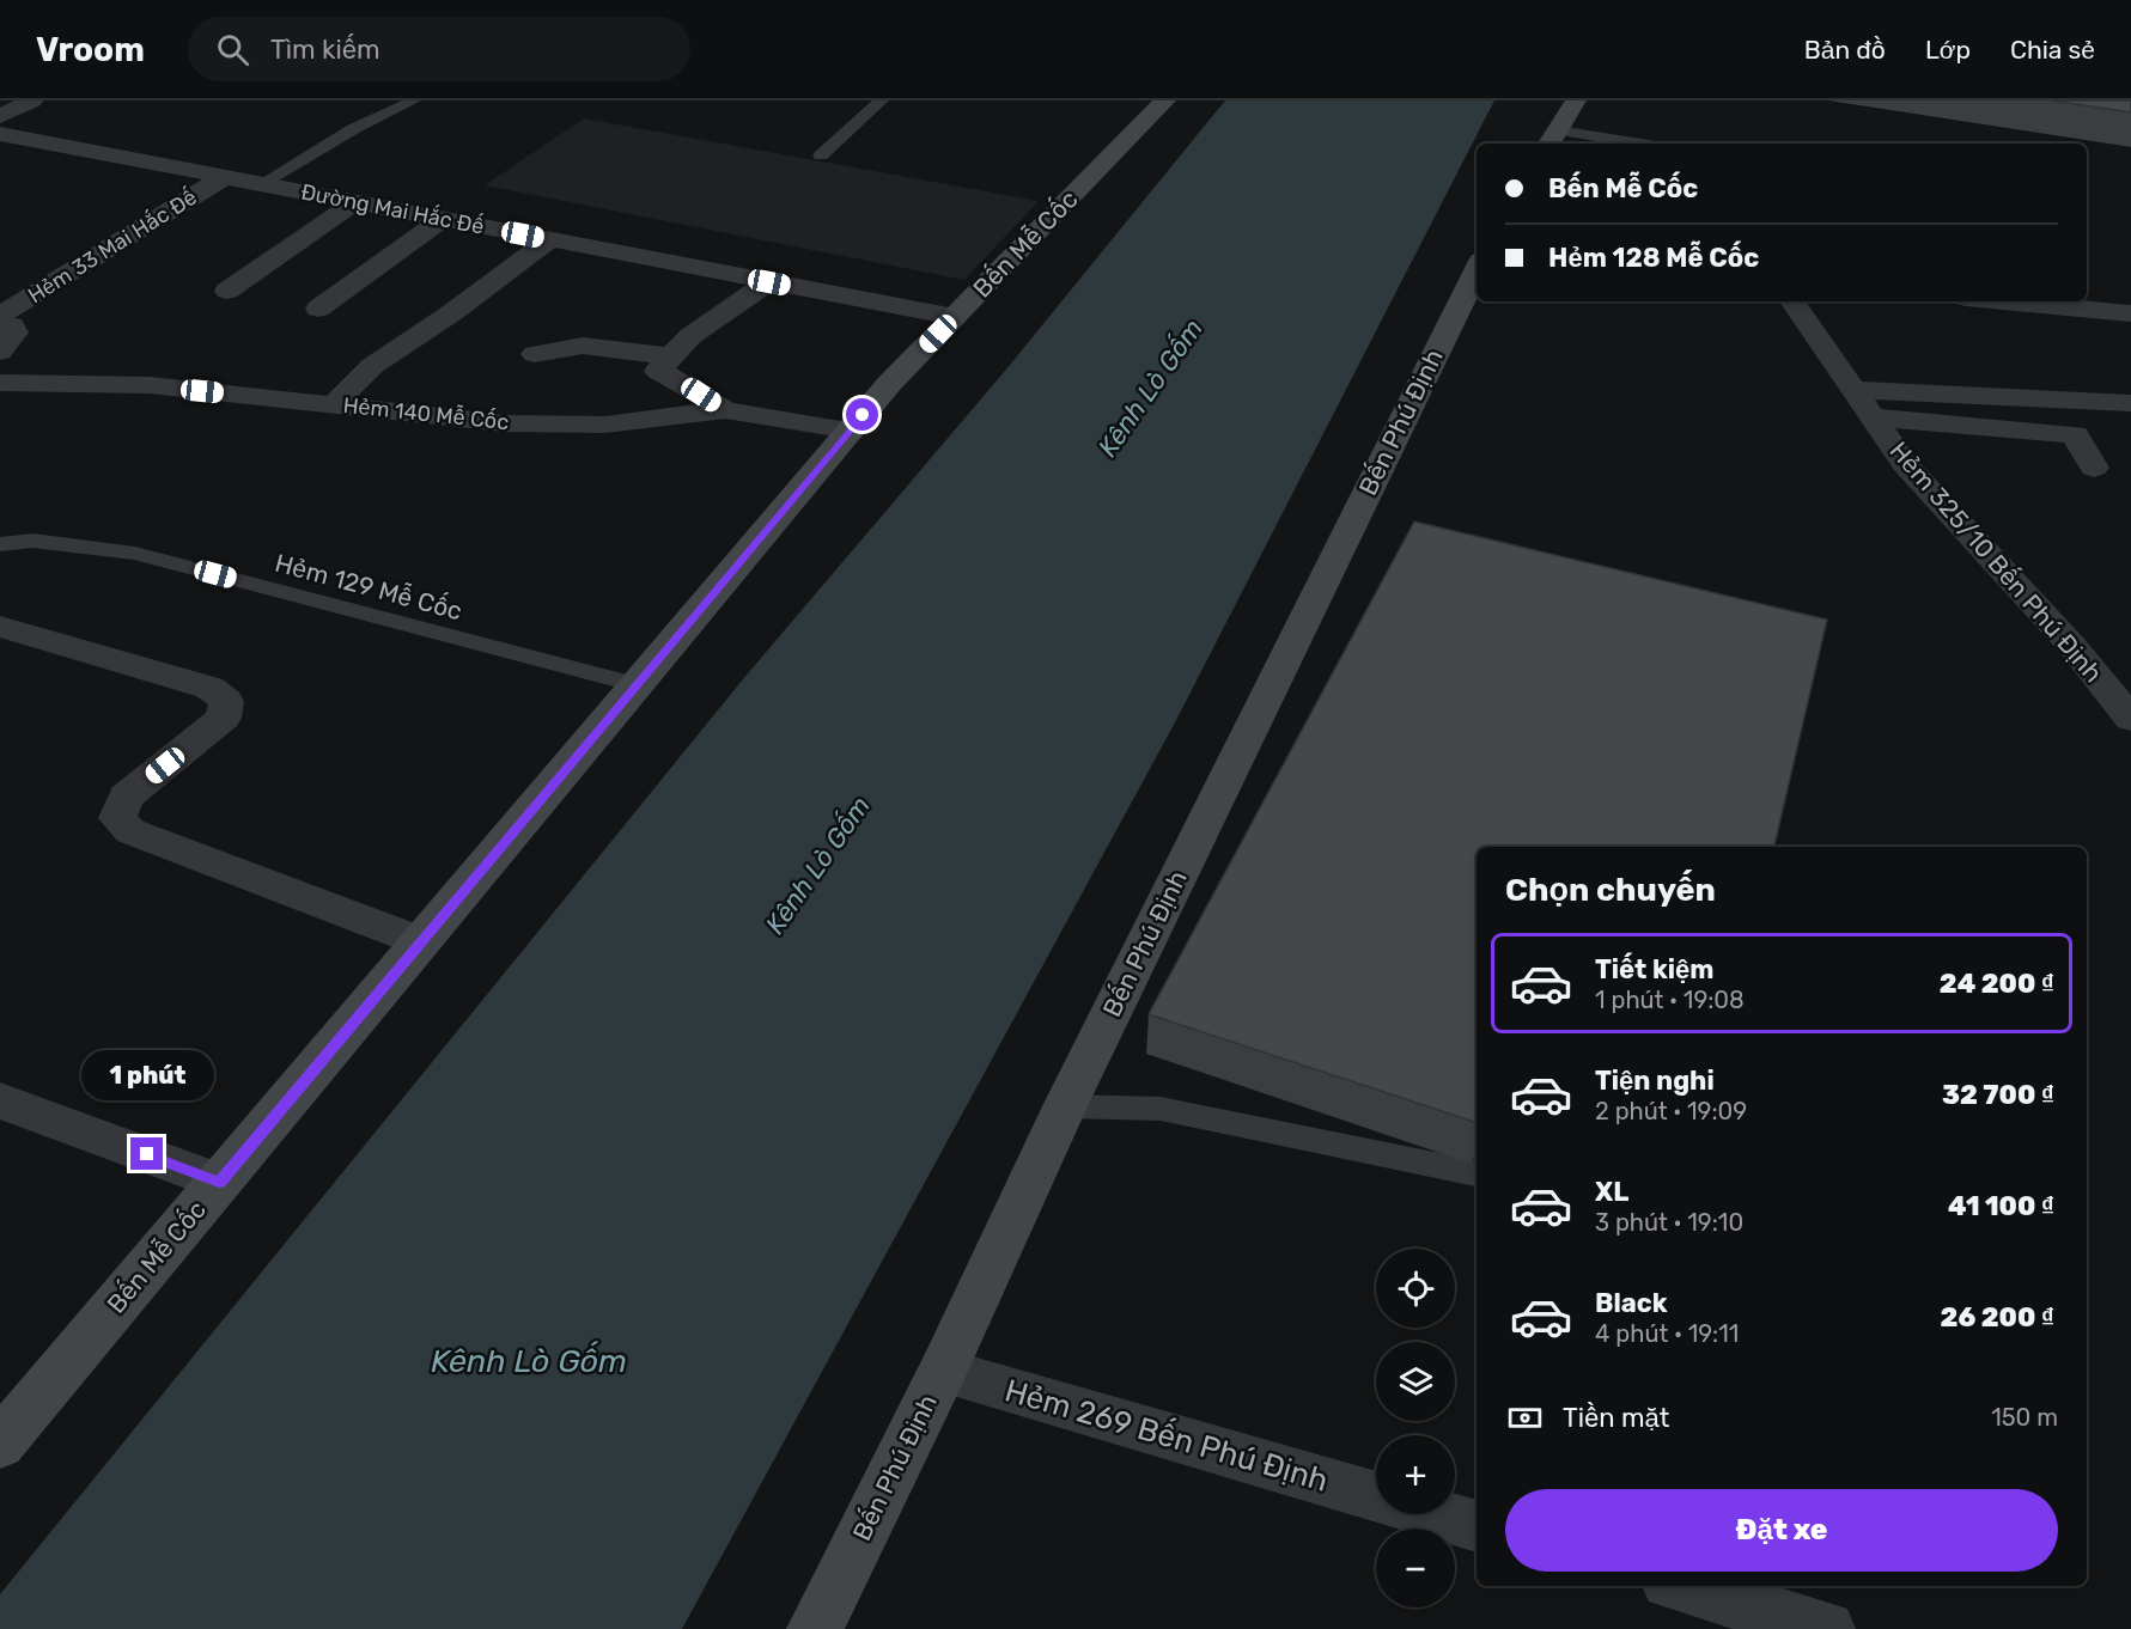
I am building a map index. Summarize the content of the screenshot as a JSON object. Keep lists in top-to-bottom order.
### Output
{
  "streets": {
    "street": [
      "Đường Mai Hắc Đế",
      "Bến Mễ Cốc",
      "Hẻm 33 Mai Hắc Đế",
      "Hẻm 140 Mễ Cốc",
      "Bến Phú Định",
      "Hẻm 325/10 Bến Phú Định",
      "Hẻm 269 Bến Phú Định"
    ],
    "lane": ["Hẻm 129 Mễ Cốc"]
  },
  "crossings": [
    ["Đường Mai Hắc Đế", "Bến Mễ Cốc"],
    ["Đường Mai Hắc Đế", "Hẻm 33 Mai Hắc Đế"],
    ["Bến Mễ Cốc", "Hẻm 140 Mễ Cốc"],
    ["Bến Mễ Cốc", "Hẻm 129 Mễ Cốc"],
    ["Bến Phú Định", "Hẻm 269 Bến Phú Định"]
  ],
  "water": ["Kênh Lò Gốm"],
  "page": {
    "header": "Vroom",
    "search": "Tìm kiếm",
    "nav": ["Bản đồ", "Lớp", "Chia sẻ"],
    "banner": ["Bến Mễ Cốc", "Hẻm 128 Mễ Cốc"],
    "heading": "Chọn chuyến",
    "list": [
      {
        "name": "Tiết kiệm",
        "note": "1 phút · 19:08",
        "value": "24 200 ₫"
      },
      {
        "name": "Tiện nghi",
        "note": "2 phút · 19:09",
        "value": "32 700 ₫"
      },
      {
        "name": "XL",
        "note": "3 phút · 19:10",
        "value": "41 100 ₫"
      },
      {
        "name": "Black",
        "note": "4 phút · 19:11",
        "value": "26 200 ₫"
      }
    ],
    "bubble": "1 phút",
    "map_buttons": ["+", "−"],
    "pay": ["Tiền mặt", "150 m"],
    "buttons": "Đặt xe"
  }
}
